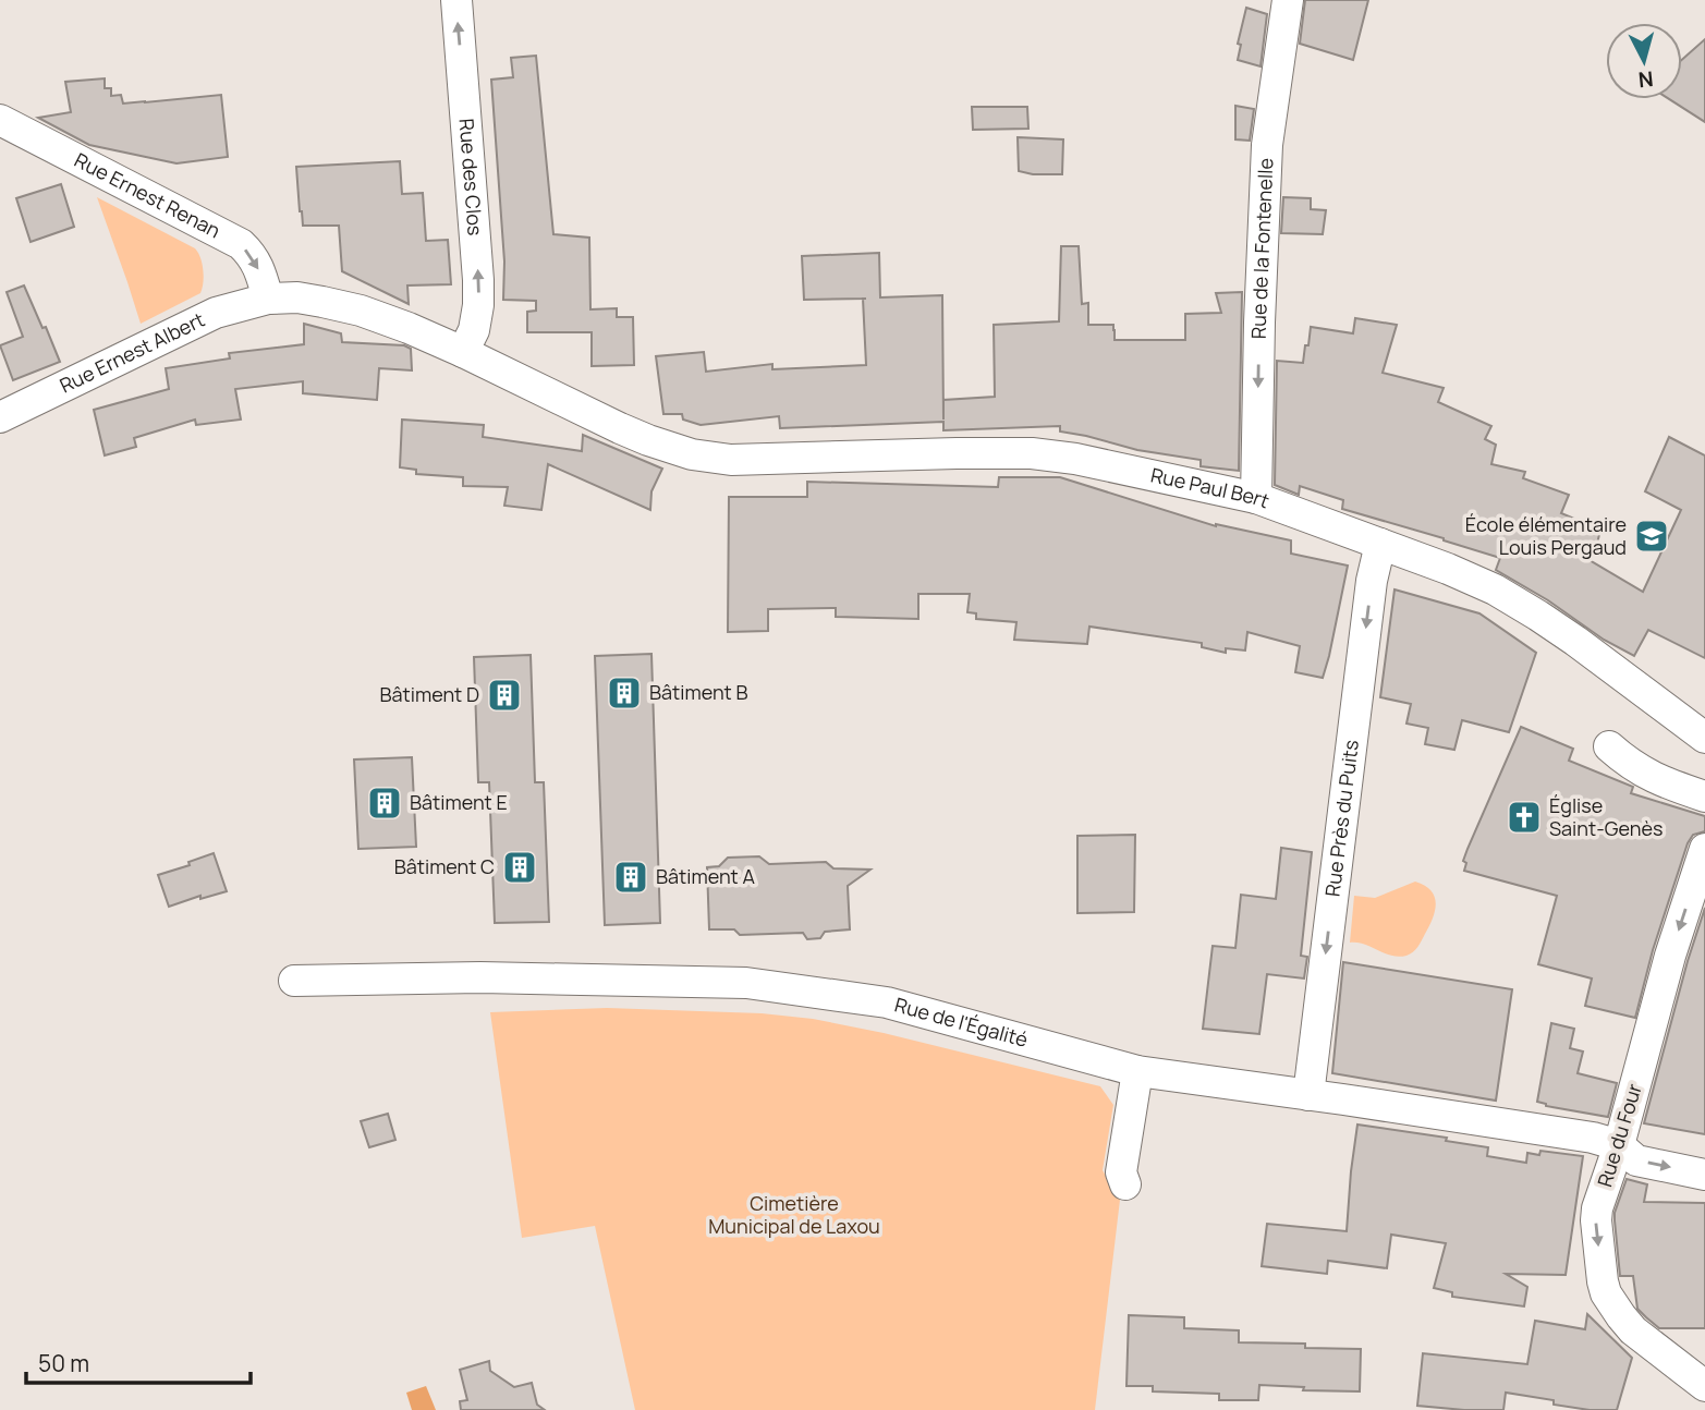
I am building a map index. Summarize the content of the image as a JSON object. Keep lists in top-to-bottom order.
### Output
{
  "streets": {
    "street": [
      "Rue des Clos",
      "Rue Ernest Renan",
      "Rue de la Fontenelle",
      "Rue Ernest Albert",
      "Rue Paul Bert",
      "Rue Près du Puits",
      "Rue de l'Égalité",
      "Rue du Four"
    ]
  },
  "crossings": [
    ["Rue des Clos", "Rue Ernest Albert"],
    ["Rue des Clos", "Rue Paul Bert"],
    ["Rue Ernest Renan", "Rue Ernest Albert"],
    ["Rue de la Fontenelle", "Rue Paul Bert"],
    ["Rue Ernest Albert", "Rue Paul Bert"],
    ["Rue Paul Bert", "Rue Près du Puits"],
    ["Rue Près du Puits", "Rue de l'Égalité"],
    ["Rue de l'Égalité", "Rue du Four"]
  ],
  "one_way": [
    "Rue des Clos",
    "Rue Ernest Renan",
    "Rue de la Fontenelle",
    "Rue Près du Puits",
    "Rue du Four"
  ],
  "parks": ["Cimetière Municipal de Laxou"],
  "places": {
    "school or university": ["École élémentaire Louis Pergaud"],
    "building": [
      "Bâtiment B",
      "Bâtiment D",
      "Bâtiment E",
      "Bâtiment C",
      "Bâtiment A"
    ],
    "church": ["Église Saint-Genès"]
  },
  "scale_bar": "50 m",
  "north": "bottom"
}
